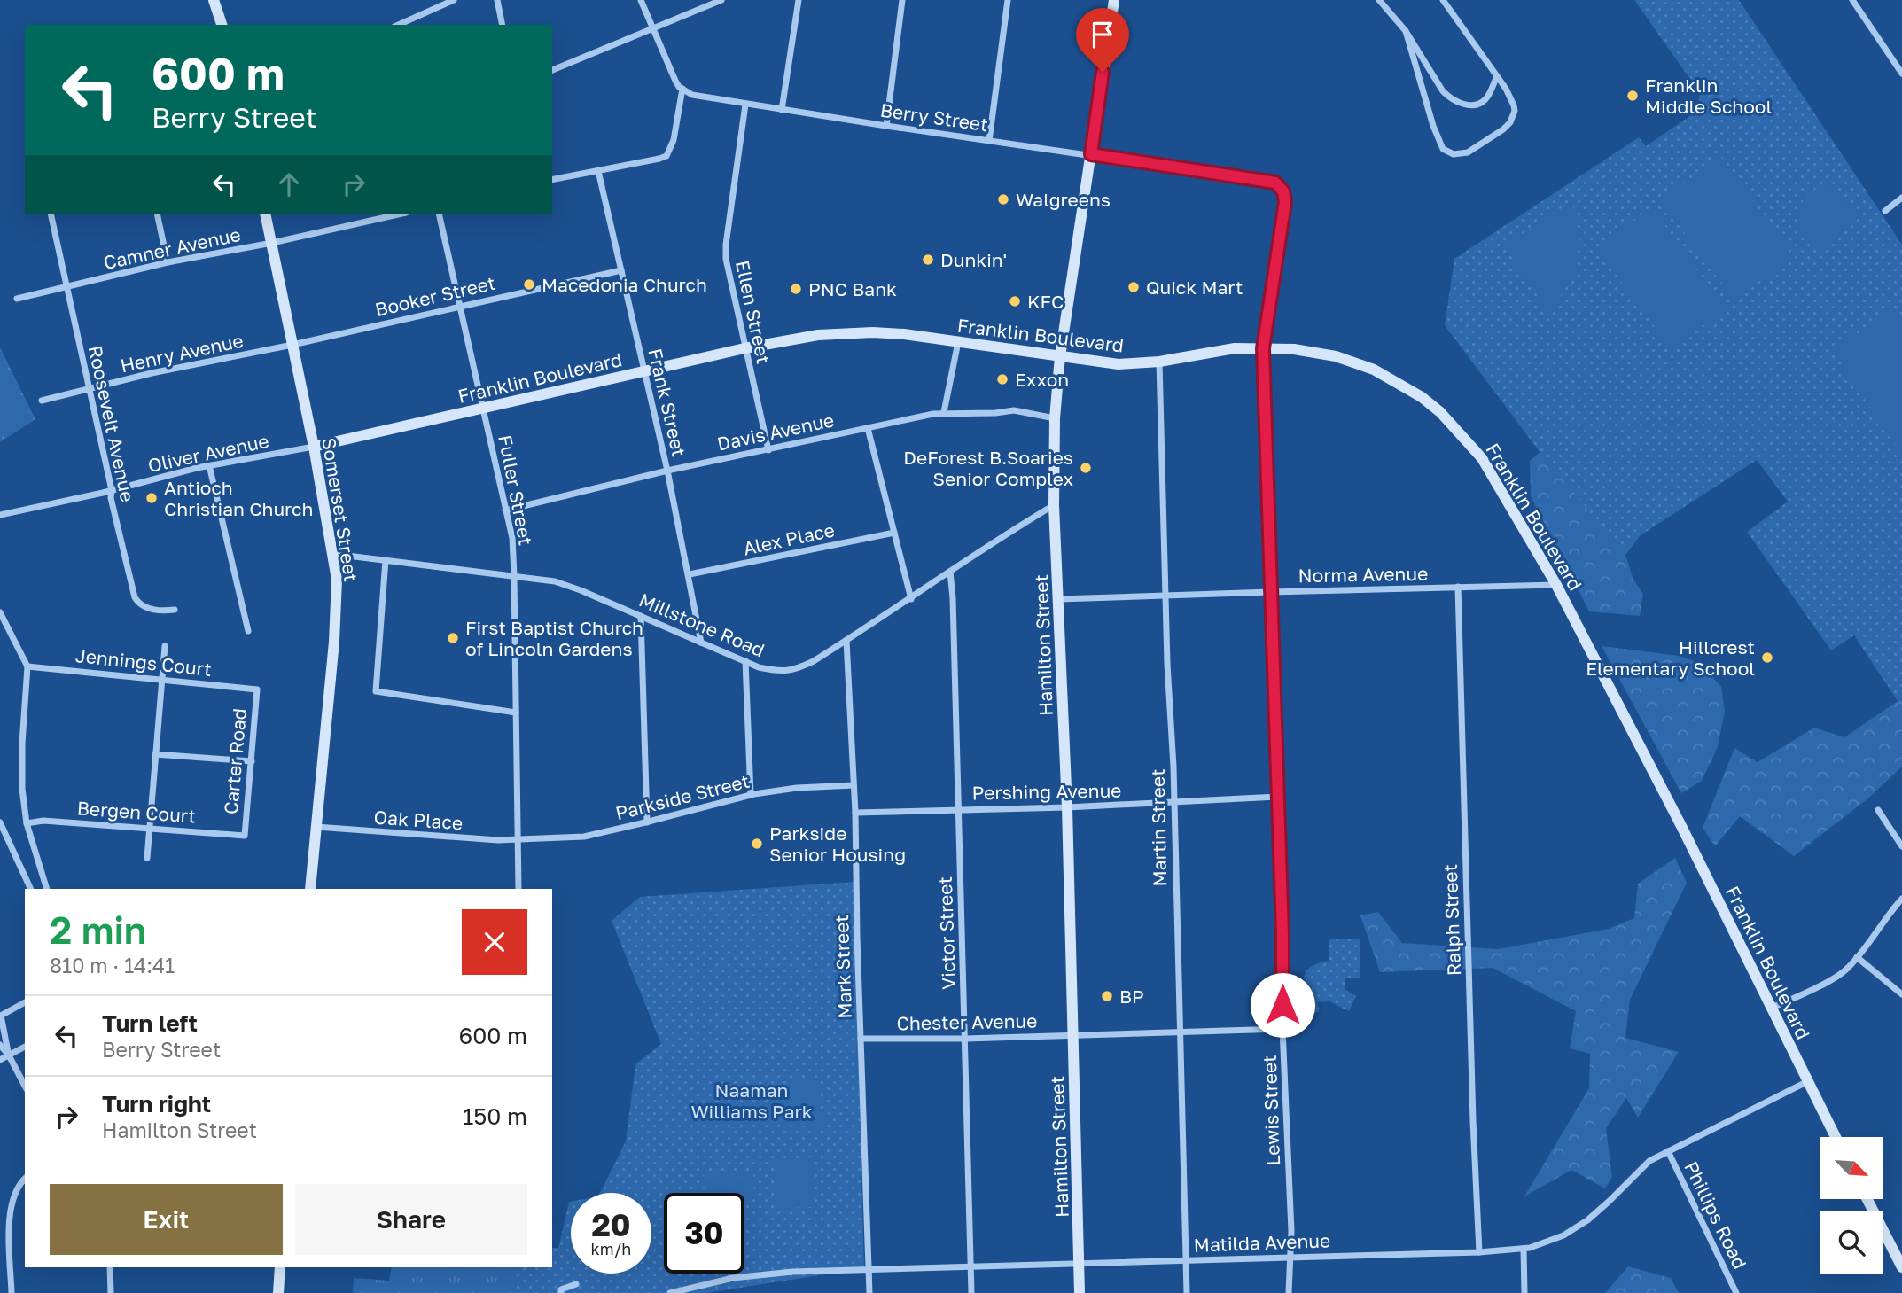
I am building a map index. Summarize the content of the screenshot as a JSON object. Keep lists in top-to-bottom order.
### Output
{
  "streets": {
    "street": [
      "Berry Street",
      "Camner Avenue",
      "Booker Street",
      "Ellen Street",
      "Franklin Boulevard",
      "Henry Avenue",
      "Frank Street",
      "Roosevelt Avenue",
      "Davis Avenue",
      "Oliver Avenue",
      "Fuller Street",
      "Somerset Street",
      "Alex Place",
      "Norma Avenue",
      "Millstone Road",
      "Hamilton Street",
      "Jennings Court",
      "Carter Road",
      "Pershing Avenue",
      "Parkside Street",
      "Bergen Court",
      "Oak Place",
      "Martin Street",
      "Ralph Street",
      "Victor Street",
      "Mark Street",
      "Chester Avenue",
      "Lewis Street",
      "Phillips Road",
      "Matilda Avenue"
    ]
  },
  "crossings": [
    ["Berry Street", "Ellen Street"],
    ["Berry Street", "Hamilton Street"],
    ["Berry Street", "Lewis Street"],
    ["Camner Avenue", "Roosevelt Avenue"],
    ["Camner Avenue", "Somerset Street"],
    ["Booker Street", "Henry Avenue"],
    ["Booker Street", "Frank Street"],
    ["Booker Street", "Fuller Street"],
    ["Booker Street", "Somerset Street"],
    ["Ellen Street", "Franklin Boulevard"],
    ["Ellen Street", "Davis Avenue"],
    ["Franklin Boulevard", "Frank Street"],
    ["Franklin Boulevard", "Oliver Avenue"],
    ["Franklin Boulevard", "Fuller Street"],
    ["Franklin Boulevard", "Somerset Street"],
    ["Franklin Boulevard", "Norma Avenue"],
    ["Franklin Boulevard", "Hamilton Street"],
    ["Franklin Boulevard", "Martin Street"],
    ["Franklin Boulevard", "Lewis Street"],
    ["Franklin Boulevard", "Matilda Avenue"],
    ["Henry Avenue", "Roosevelt Avenue"],
    ["Henry Avenue", "Somerset Street"],
    ["Frank Street", "Davis Avenue"],
    ["Frank Street", "Alex Place"],
    ["Frank Street", "Millstone Road"],
    ["Roosevelt Avenue", "Oliver Avenue"],
    ["Davis Avenue", "Fuller Street"],
    ["Davis Avenue", "Hamilton Street"],
    ["Oliver Avenue", "Somerset Street"],
    ["Fuller Street", "Millstone Road"],
    ["Fuller Street", "Parkside Street"],
    ["Fuller Street", "Oak Place"],
    ["Somerset Street", "Millstone Road"],
    ["Somerset Street", "Oak Place"],
    ["Norma Avenue", "Hamilton Street"],
    ["Norma Avenue", "Martin Street"],
    ["Norma Avenue", "Ralph Street"],
    ["Norma Avenue", "Lewis Street"],
    ["Millstone Road", "Hamilton Street"],
    ["Millstone Road", "Victor Street"],
    ["Millstone Road", "Mark Street"],
    ["Hamilton Street", "Pershing Avenue"],
    ["Hamilton Street", "Chester Avenue"],
    ["Hamilton Street", "Matilda Avenue"],
    ["Jennings Court", "Carter Road"],
    ["Carter Road", "Bergen Court"],
    ["Pershing Avenue", "Martin Street"],
    ["Pershing Avenue", "Victor Street"],
    ["Pershing Avenue", "Mark Street"],
    ["Pershing Avenue", "Lewis Street"],
    ["Parkside Street", "Oak Place"],
    ["Parkside Street", "Mark Street"],
    ["Martin Street", "Chester Avenue"],
    ["Martin Street", "Matilda Avenue"],
    ["Ralph Street", "Matilda Avenue"],
    ["Victor Street", "Chester Avenue"],
    ["Victor Street", "Matilda Avenue"],
    ["Mark Street", "Chester Avenue"],
    ["Mark Street", "Matilda Avenue"],
    ["Chester Avenue", "Lewis Street"],
    ["Lewis Street", "Matilda Avenue"],
    ["Phillips Road", "Matilda Avenue"]
  ],
  "parks": ["Naaman Williams Park"],
  "places": [
    "Franklin Middle School",
    "Walgreens",
    "Dunkin'",
    "Macedonia Church",
    "Quick Mart",
    "PNC Bank",
    "KFC",
    "Exxon",
    "DeForest B.Soaries Senior Complex",
    "Antioch Christian Church",
    "First Baptist Church of Lincoln Gardens",
    "Hillcrest Elementary School",
    "Parkside Senior Housing",
    "BP"
  ],
  "north": "bottom right",
  "page": {
    "turn": ["600 m", "Berry Street"],
    "heading": ["2 min", "810 m · 14:41"],
    "list": [
      {
        "name": "Turn left",
        "note": "Berry Street",
        "value": "600 m"
      },
      {
        "name": "Turn right",
        "note": "Hamilton Street",
        "value": "150 m"
      }
    ],
    "buttons": ["Exit", "Share"],
    "speed": "20 km/h",
    "limit": "30"
  }
}
